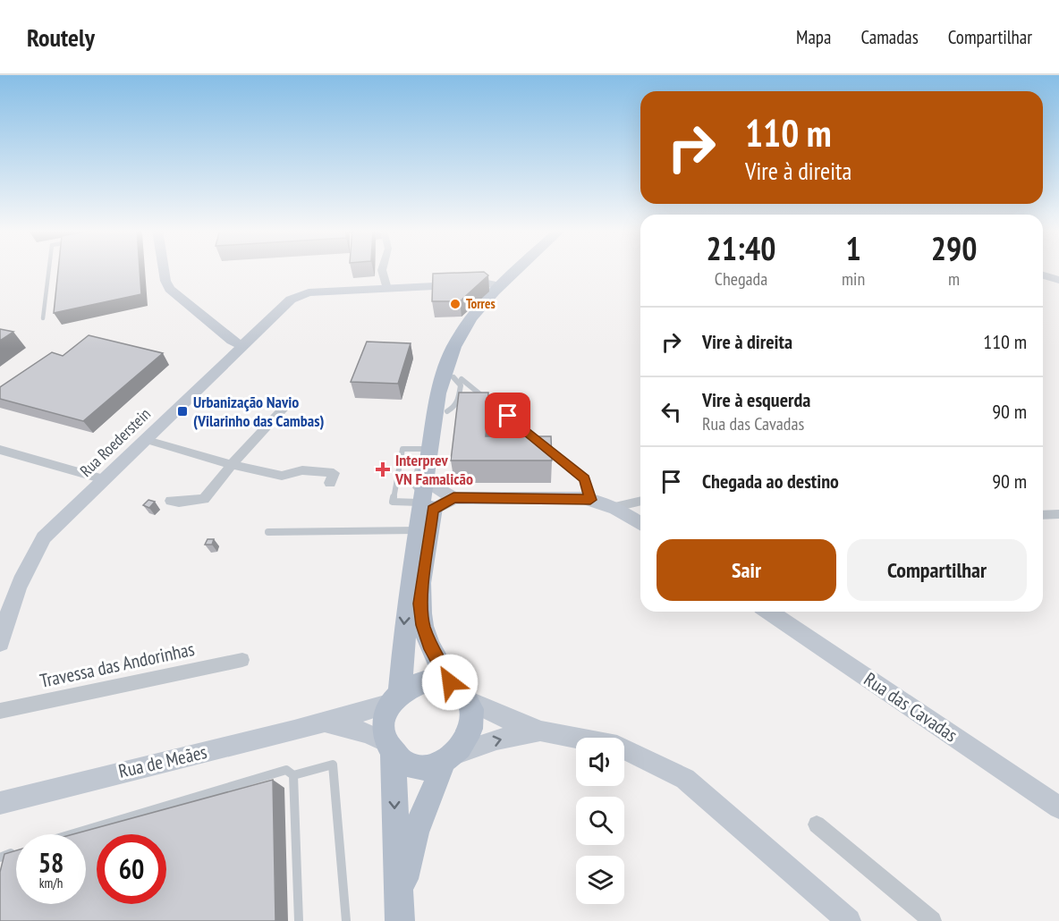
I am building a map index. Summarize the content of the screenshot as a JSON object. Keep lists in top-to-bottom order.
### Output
{
  "streets": {
    "street": [
      "Rua Roederstein",
      "Travessa das Andorinhas",
      "Rua das Cavadas",
      "Rua de Meães"
    ]
  },
  "places": {
    "other": ["Torres"],
    "transit": ["Urbanização Navio (Vilarinho das Cambas)"],
    "health": ["Interprev VN Famalicão"]
  },
  "page": {
    "header": "Routely",
    "nav": ["Mapa", "Camadas", "Compartilhar"],
    "turn": ["110 m", "Vire à direita"],
    "eta": [
      "21:40",
      "Chegada",
      "1",
      "min",
      "290",
      "m"
    ],
    "list": [
      {
        "name": "Vire à direita",
        "value": "110 m"
      },
      {
        "name": "Vire à esquerda",
        "note": "Rua das Cavadas",
        "value": "90 m"
      },
      {
        "name": "Chegada ao destino",
        "value": "90 m"
      }
    ],
    "buttons": ["Sair", "Compartilhar"],
    "speed": "58 km/h",
    "limit": "60"
  }
}
